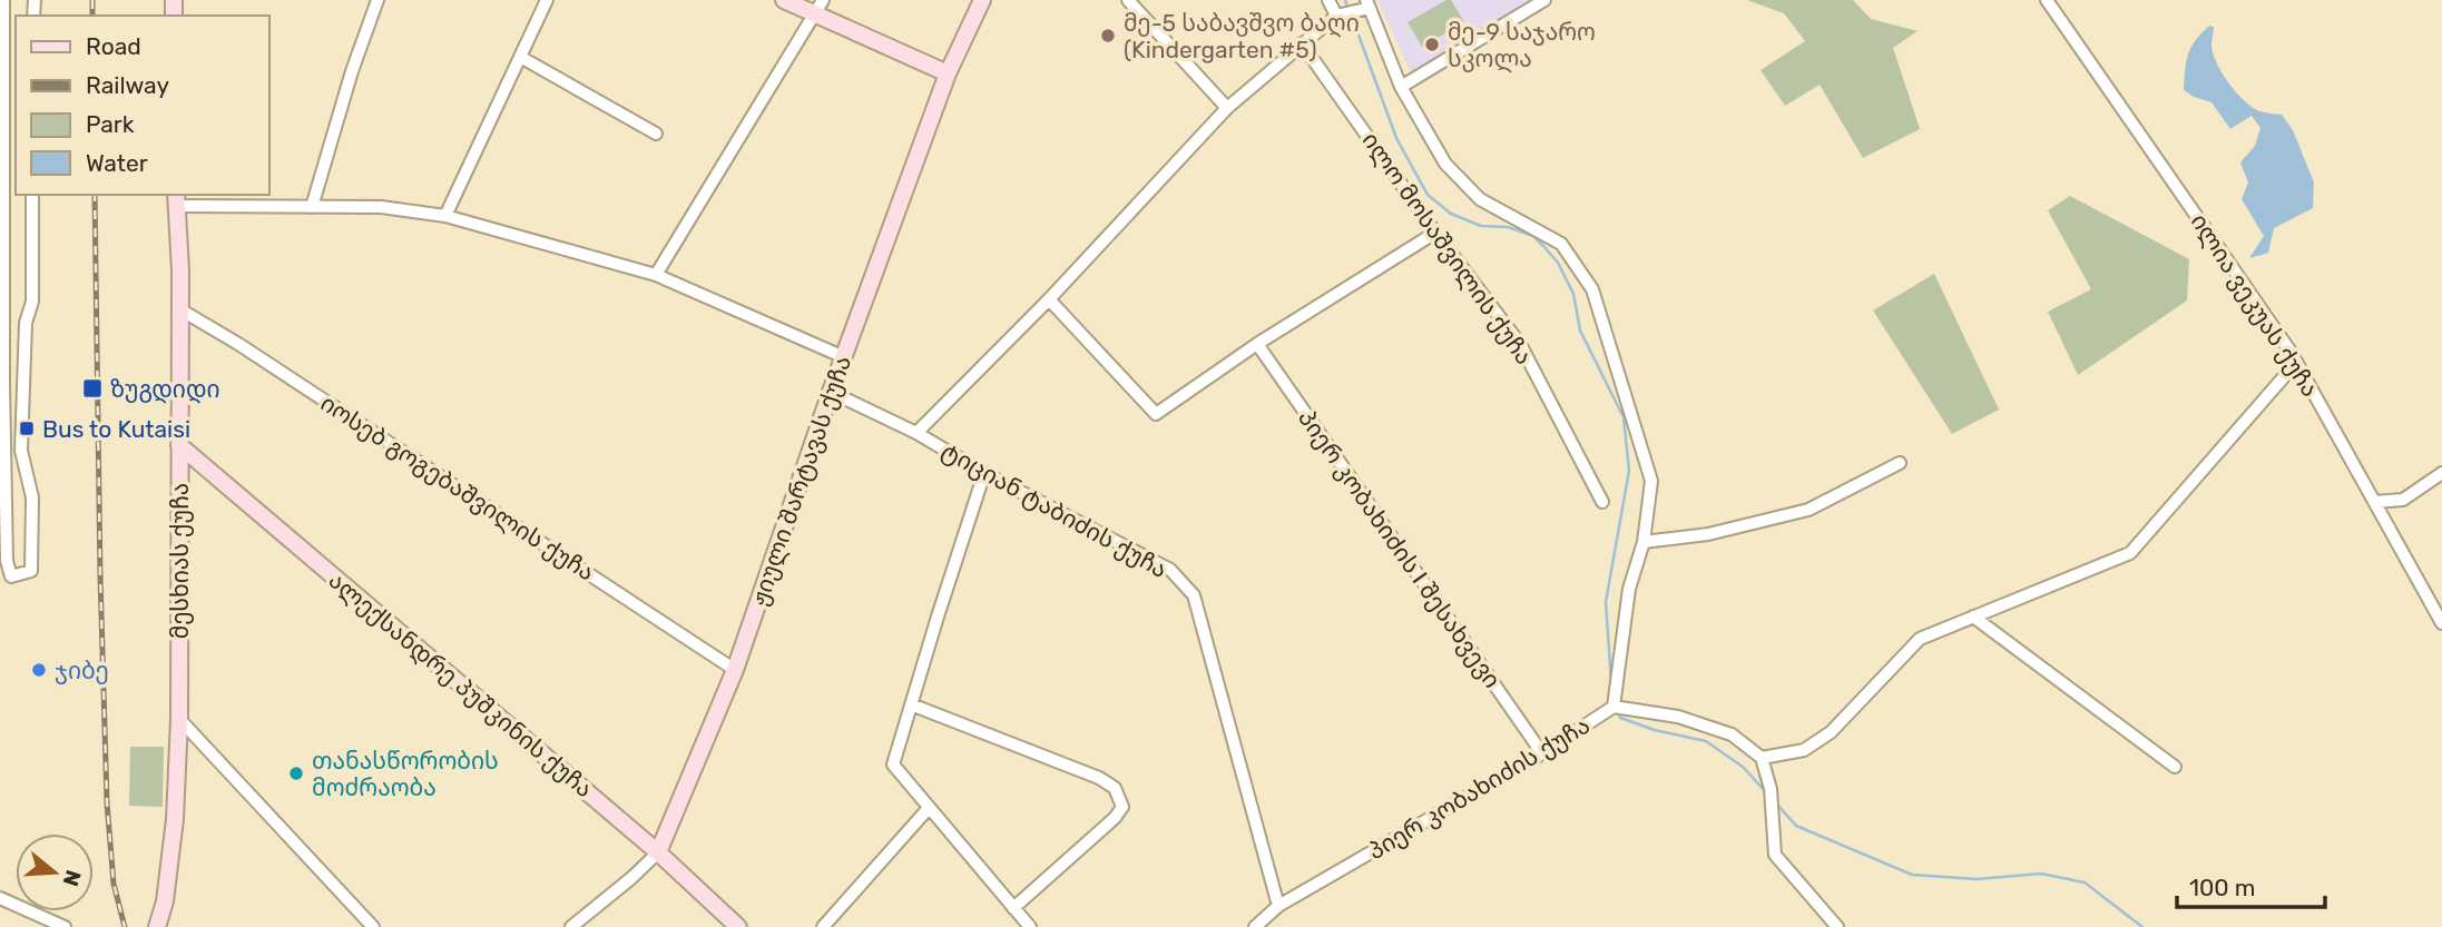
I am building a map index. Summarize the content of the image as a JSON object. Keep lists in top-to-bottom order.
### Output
{
  "streets": {
    "street": [
      "ილო მოსაშვილის ქუჩა",
      "ილია ვეკუას ქუჩა",
      "ჟიული შარტავას ქუჩა",
      "იოსებ გოგებაშვილის ქუჩა",
      "ტიციან ტაბიძის ქუჩა",
      "პიერ კობახიძის I შესახვევი",
      "მესხიას ქუჩა",
      "ალექსანდრე პუშკინის ქუჩა",
      "პიერ კობახიძის ქუჩა"
    ]
  },
  "crossings": [
    ["ჟიული შარტავას ქუჩა", "იოსებ გოგებაშვილის ქუჩა"],
    ["ჟიული შარტავას ქუჩა", "ტიციან ტაბიძის ქუჩა"],
    ["ჟიული შარტავას ქუჩა", "ალექსანდრე პუშკინის ქუჩა"],
    ["იოსებ გოგებაშვილის ქუჩა", "მესხიას ქუჩა"],
    ["ტიციან ტაბიძის ქუჩა", "პიერ კობახიძის ქუჩა"],
    ["პიერ კობახიძის I შესახვევი", "პიერ კობახიძის ქუჩა"],
    ["მესხიას ქუჩა", "ალექსანდრე პუშკინის ქუჩა"]
  ],
  "places": {
    "other": [
      "მე-5 საბავშვო ბაღი (Kindergarten #5)",
      "მე-9 საჯარო სკოლა",
      "ჯიბე",
      "თანასწორობის მოძრაობა"
    ],
    "transit": ["ზუგდიდი", "Bus to Kutaisi"]
  },
  "legend": [
    "Road",
    "Railway",
    "Park",
    "Water"
  ],
  "scale_bar": "100 m",
  "north": "right"
}
